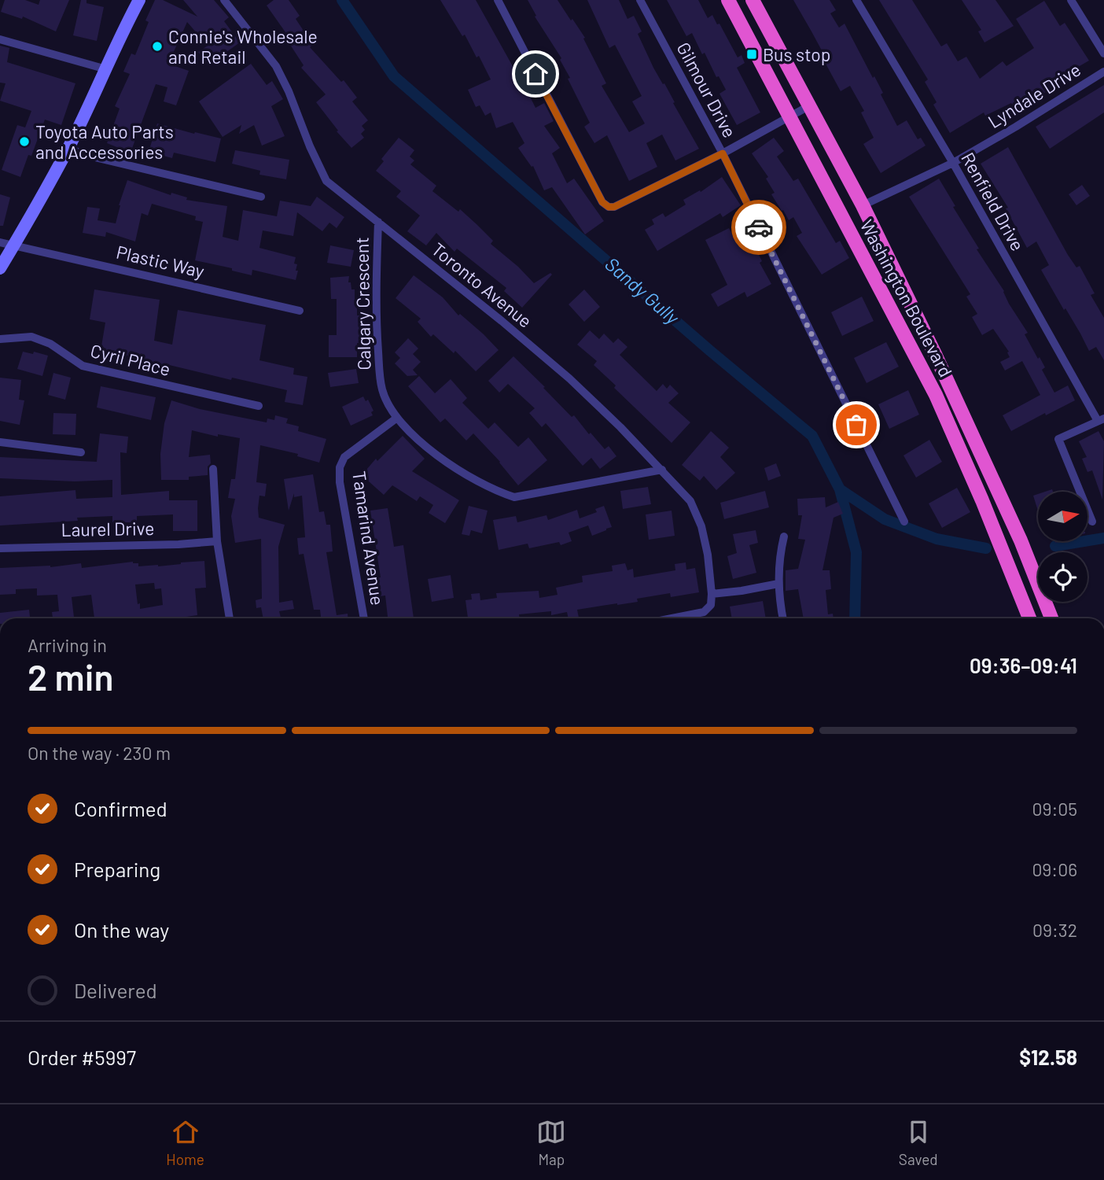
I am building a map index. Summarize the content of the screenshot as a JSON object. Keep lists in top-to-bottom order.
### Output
{
  "streets": {
    "highway": ["Washington Boulevard"],
    "street": [
      "Gilmour Drive",
      "Lyndale Drive",
      "Renfield Drive",
      "Plastic Way",
      "Toronto Avenue",
      "Calgary Crescent",
      "Cyril Place",
      "Laurel Drive",
      "Tamarind Avenue"
    ]
  },
  "crossings": [
    ["Lyndale Drive", "Renfield Drive"],
    ["Lyndale Drive", "Washington Boulevard"],
    ["Toronto Avenue", "Calgary Crescent"],
    ["Calgary Crescent", "Tamarind Avenue"]
  ],
  "water": ["Sandy Gully"],
  "places": {
    "other": ["Connie's Wholesale and Retail", "Toyota Auto Parts and Accessories"],
    "transit": ["Bus stop"]
  },
  "north": "right",
  "page": {
    "heading": ["2 min", "Arriving in", "09:36–09:41"],
    "panel": ["Order #5997", "$12.58"],
    "bar": "On the way · 230 m",
    "list": [
      ["Confirmed", "09:05"],
      ["Preparing", "09:06"],
      ["On the way", "09:32"],
      "Delivered"
    ],
    "tabs": ["Home", "Map", "Saved"]
  }
}
